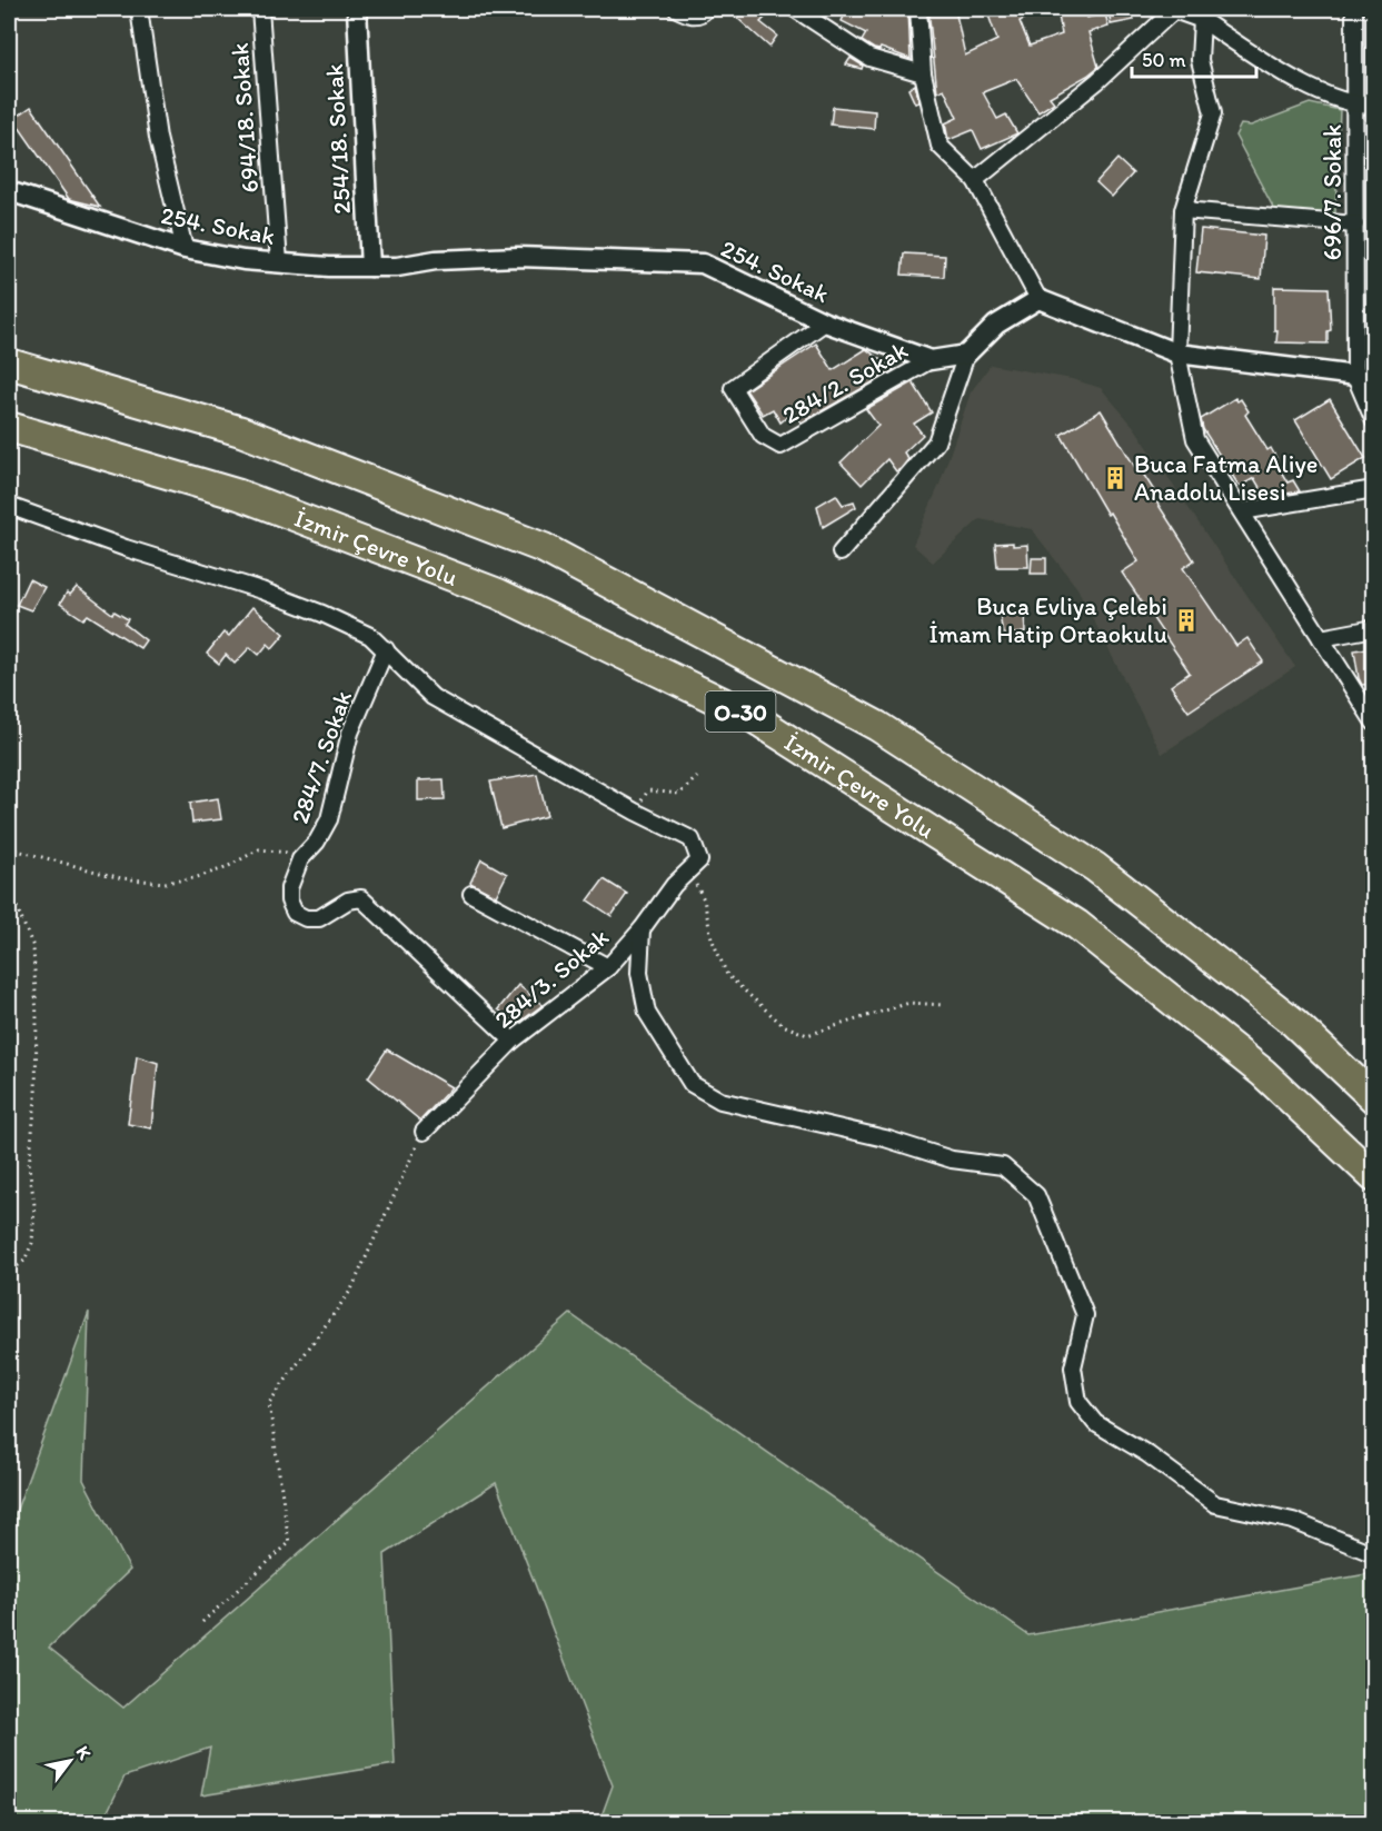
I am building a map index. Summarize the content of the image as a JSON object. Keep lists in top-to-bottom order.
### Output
{
  "streets": {
    "highway": ["İzmir Çevre Yolu", "O-30"],
    "street": [
      "694/18. Sokak",
      "254/18. Sokak",
      "696/7. Sokak",
      "254. Sokak",
      "284/2. Sokak",
      "284/7. Sokak",
      "284/3. Sokak"
    ]
  },
  "crossings": [
    ["694/18. Sokak", "254. Sokak"],
    ["254/18. Sokak", "254. Sokak"],
    ["254. Sokak", "284/2. Sokak"],
    ["284/7. Sokak", "284/3. Sokak"]
  ],
  "places": {
    "building": ["Buca Fatma Aliye Anadolu Lisesi", "Buca Evliya Çelebi İmam Hatip Ortaokulu"]
  },
  "scale_bar": "50 m",
  "north": "top right"
}
